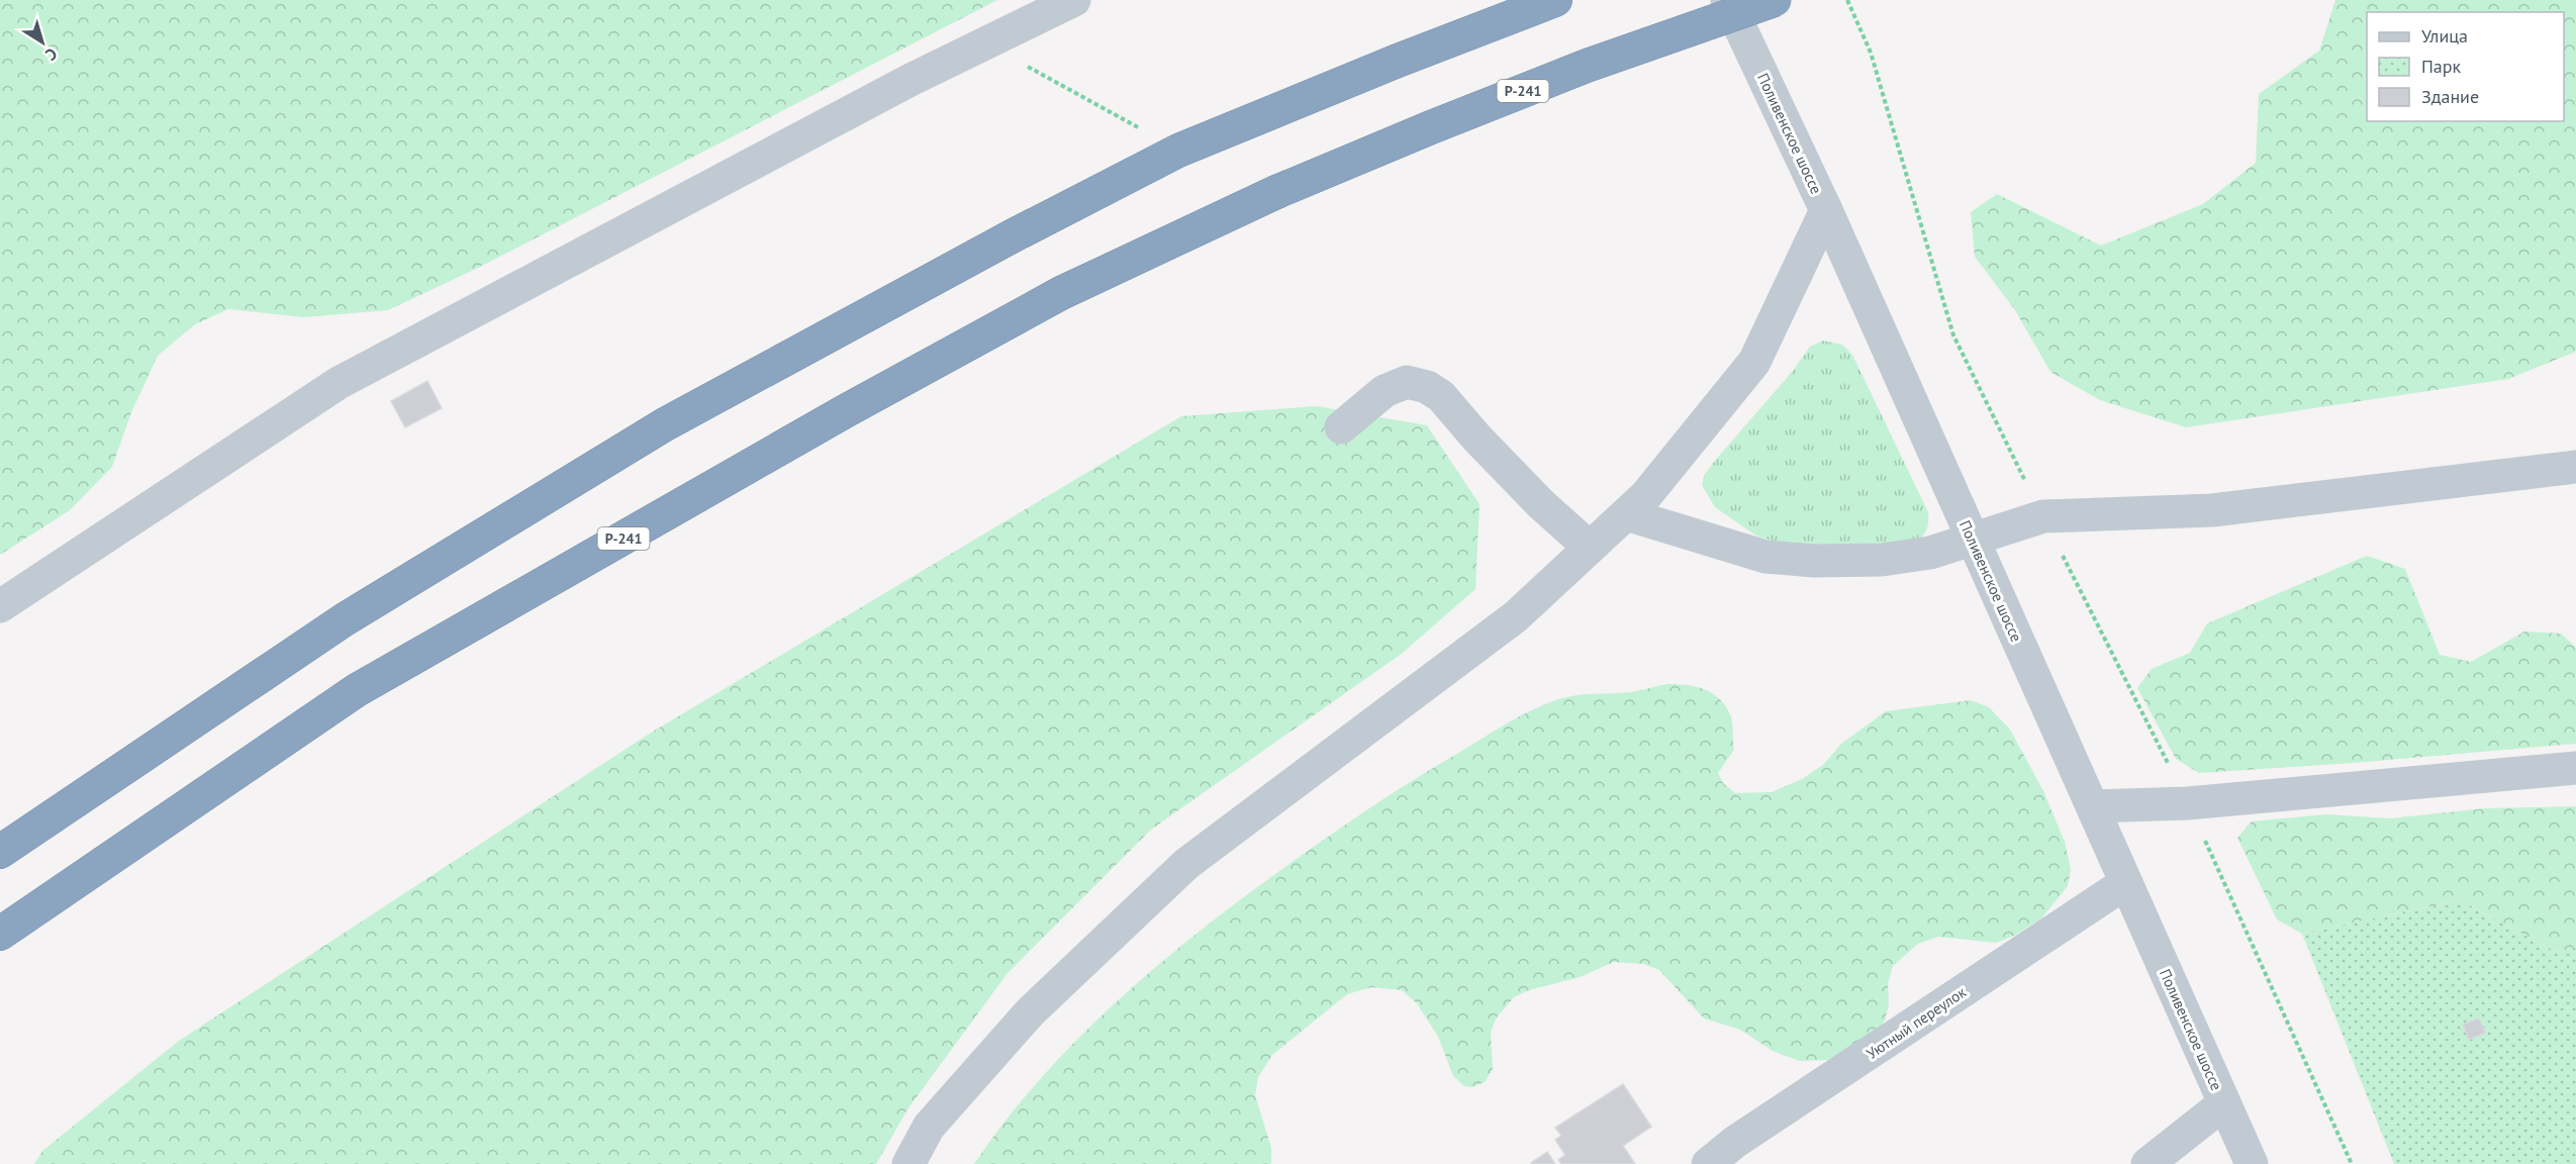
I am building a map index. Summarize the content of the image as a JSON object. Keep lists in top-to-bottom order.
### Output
{
  "streets": {
    "highway": ["Р-241"],
    "street": ["Поливенское шоссе", "Уютный переулок"]
  },
  "crossings": [
    ["Поливенское шоссе", "Уютный переулок"]
  ],
  "legend": ["Улица", "Парк", "Здание"],
  "north": "bottom right"
}
